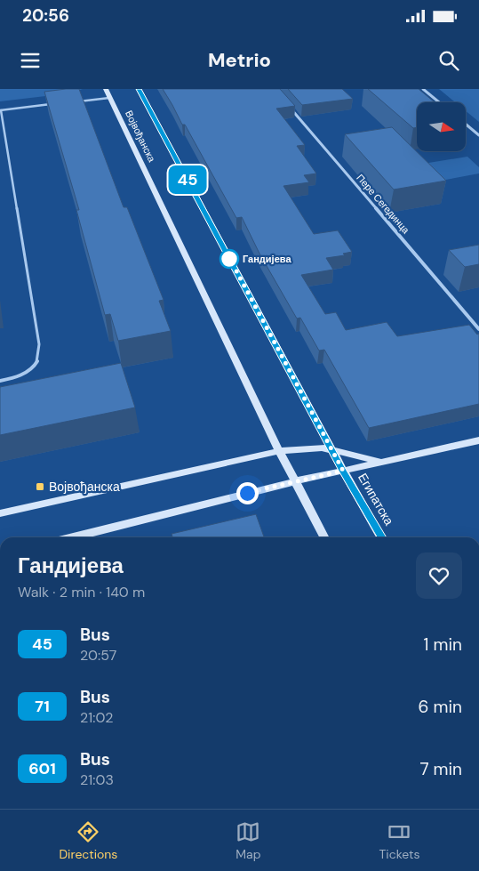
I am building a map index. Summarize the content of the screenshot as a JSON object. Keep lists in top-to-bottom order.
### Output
{
  "streets": {
    "main road": ["Војвођанска", "Египатска"],
    "street": ["Пере Сегединца"]
  },
  "crossings": [
    ["Војвођанска", "Египатска"]
  ],
  "places": {
    "other": ["Гандијева"],
    "transit": ["Војвођанска"]
  },
  "lines": ["bus line 45"],
  "north": "right",
  "page": {
    "status": "20:56",
    "header": "Metrio",
    "on_map": "45",
    "heading": ["Гандијева", "Walk · 2 min · 140 m"],
    "list": [
      {
        "mark": "45",
        "name": "Bus",
        "note": "20:57",
        "value": "1 min"
      },
      {
        "mark": "71",
        "name": "Bus",
        "note": "21:02",
        "value": "6 min"
      },
      {
        "mark": "601",
        "name": "Bus",
        "note": "21:03",
        "value": "7 min"
      }
    ],
    "tabs": ["Directions", "Map", "Tickets"]
  }
}
